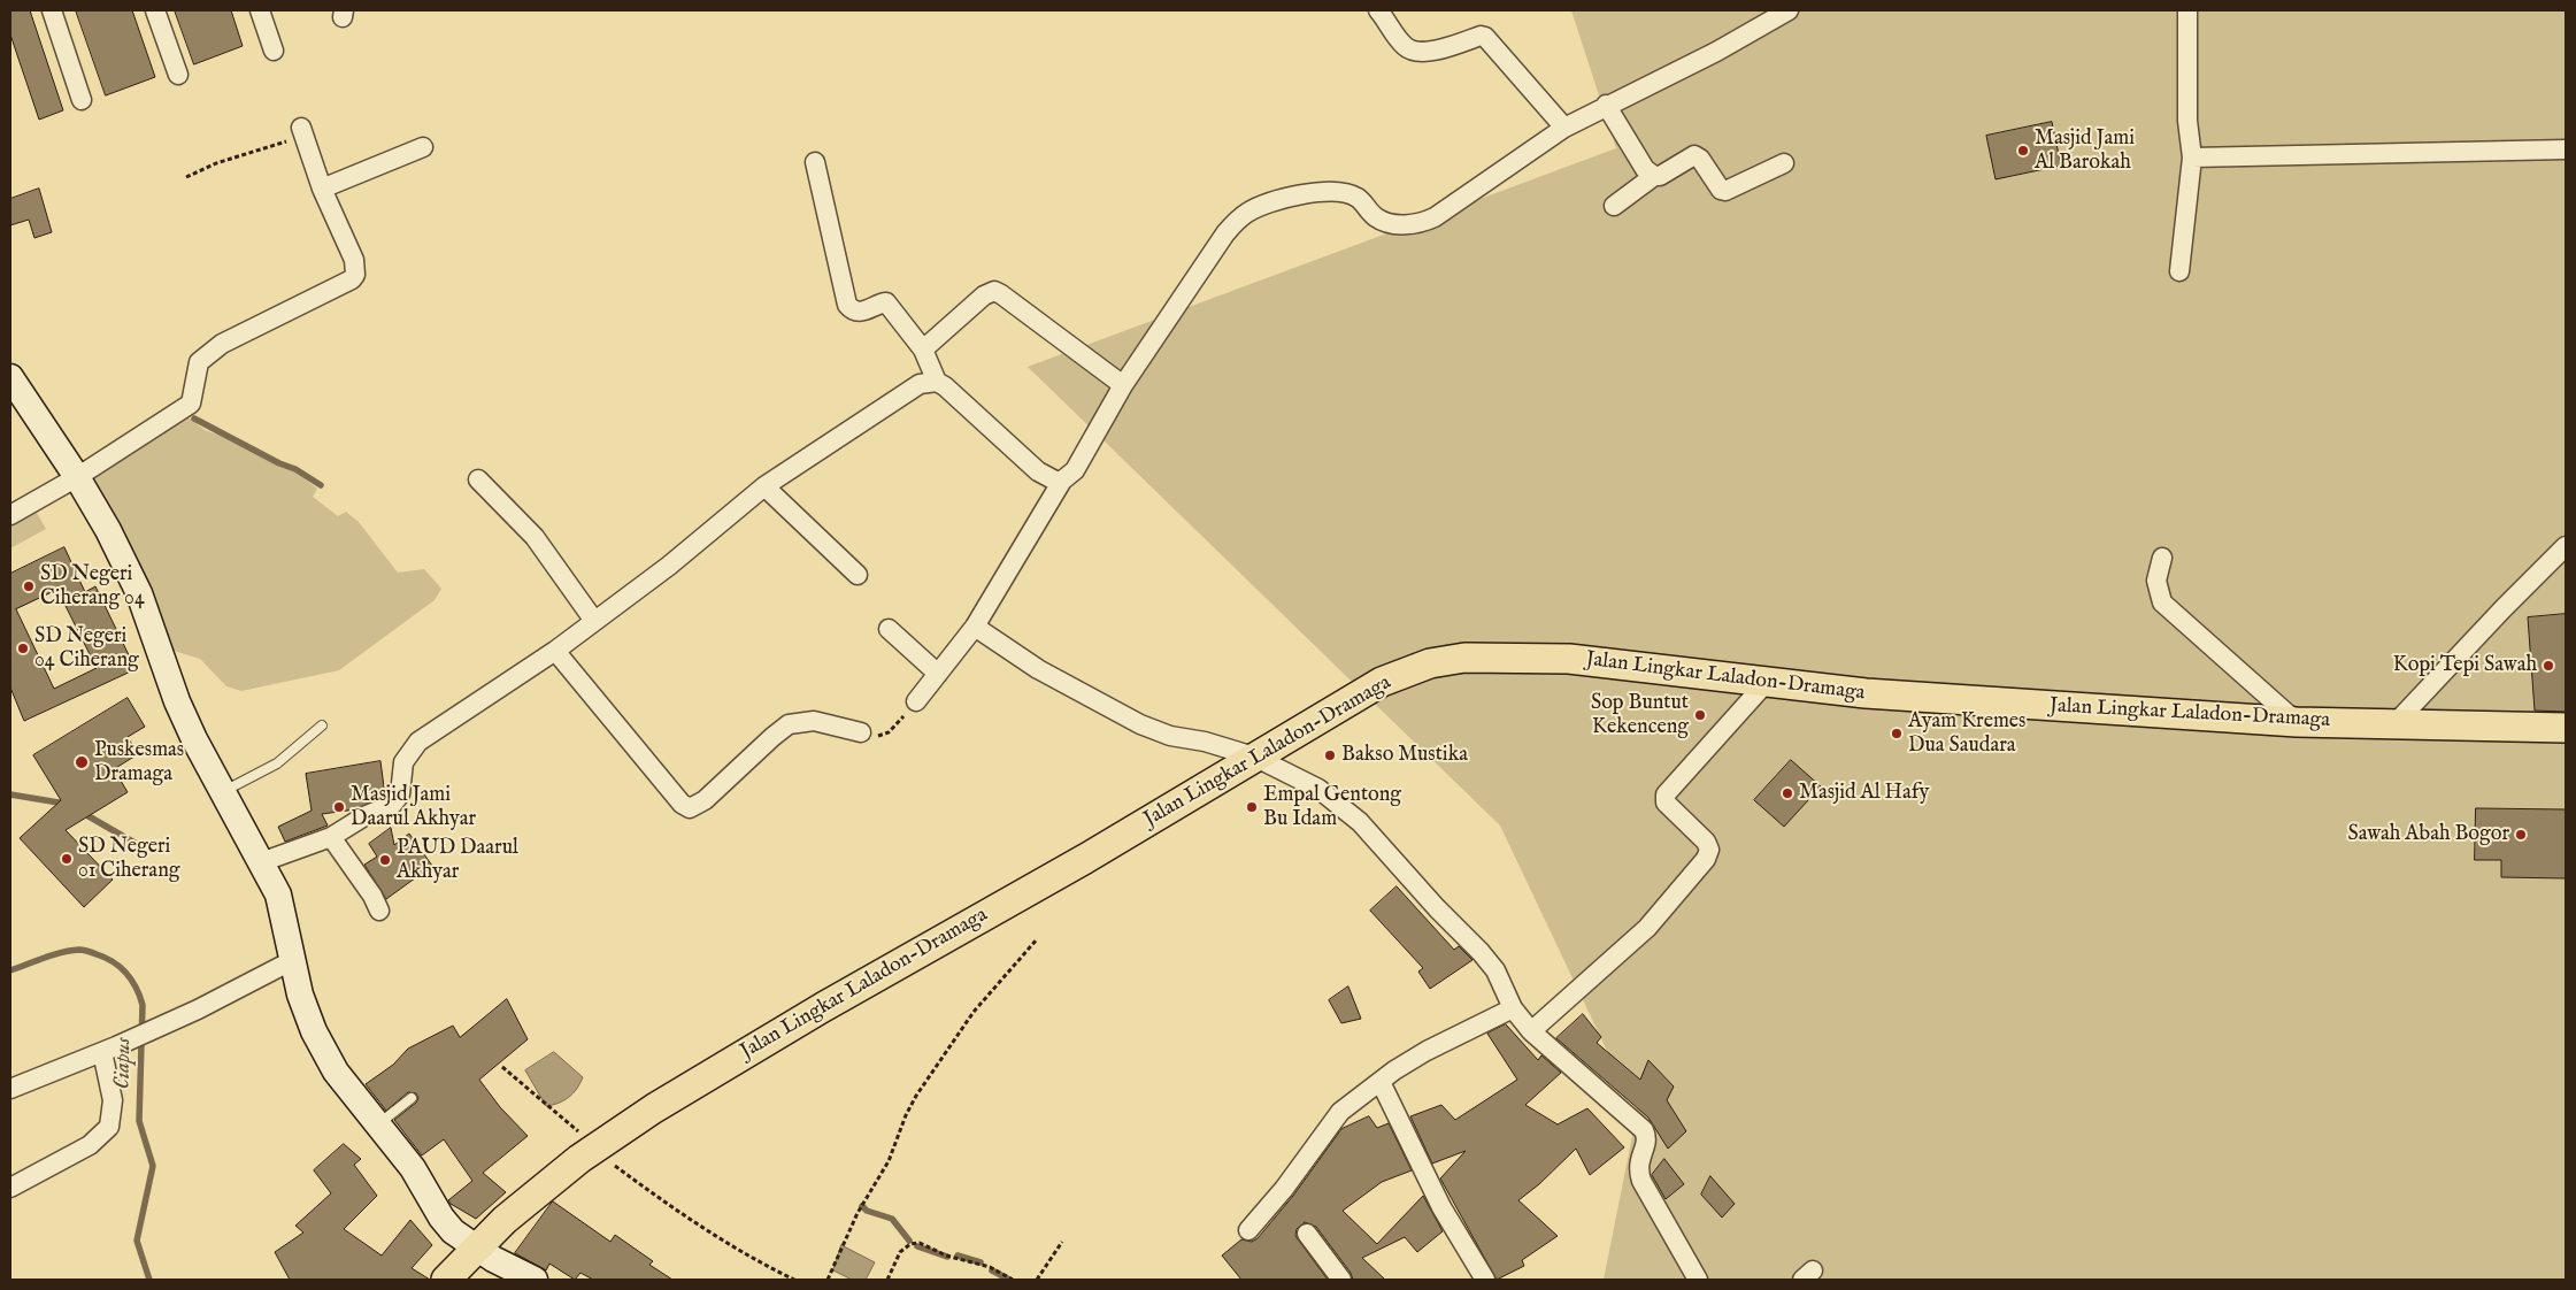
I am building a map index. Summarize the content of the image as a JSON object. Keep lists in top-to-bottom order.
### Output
{
  "streets": {
    "main road": ["Jalan Lingkar Laladon-Dramaga"]
  },
  "water": ["Ciapus"],
  "places": [
    "Masjid Jami Al Barokah",
    "SD Negeri Ciherang 04",
    "SD Negeri 04 Ciherang",
    "Kopi Tepi Sawah",
    "Sop Buntut Kekenceng",
    "Ayam Kremes Dua Saudara",
    "Bakso Mustika",
    "Puskesmas Dramaga",
    "Masjid Al Hafy",
    "Masjid Jami Daarul Akhyar",
    "Empal Gentong Bu Idam",
    "Sawah Abah Bogor",
    "SD Negeri 01 Ciherang",
    "PAUD Daarul Akhyar"
  ]
}
